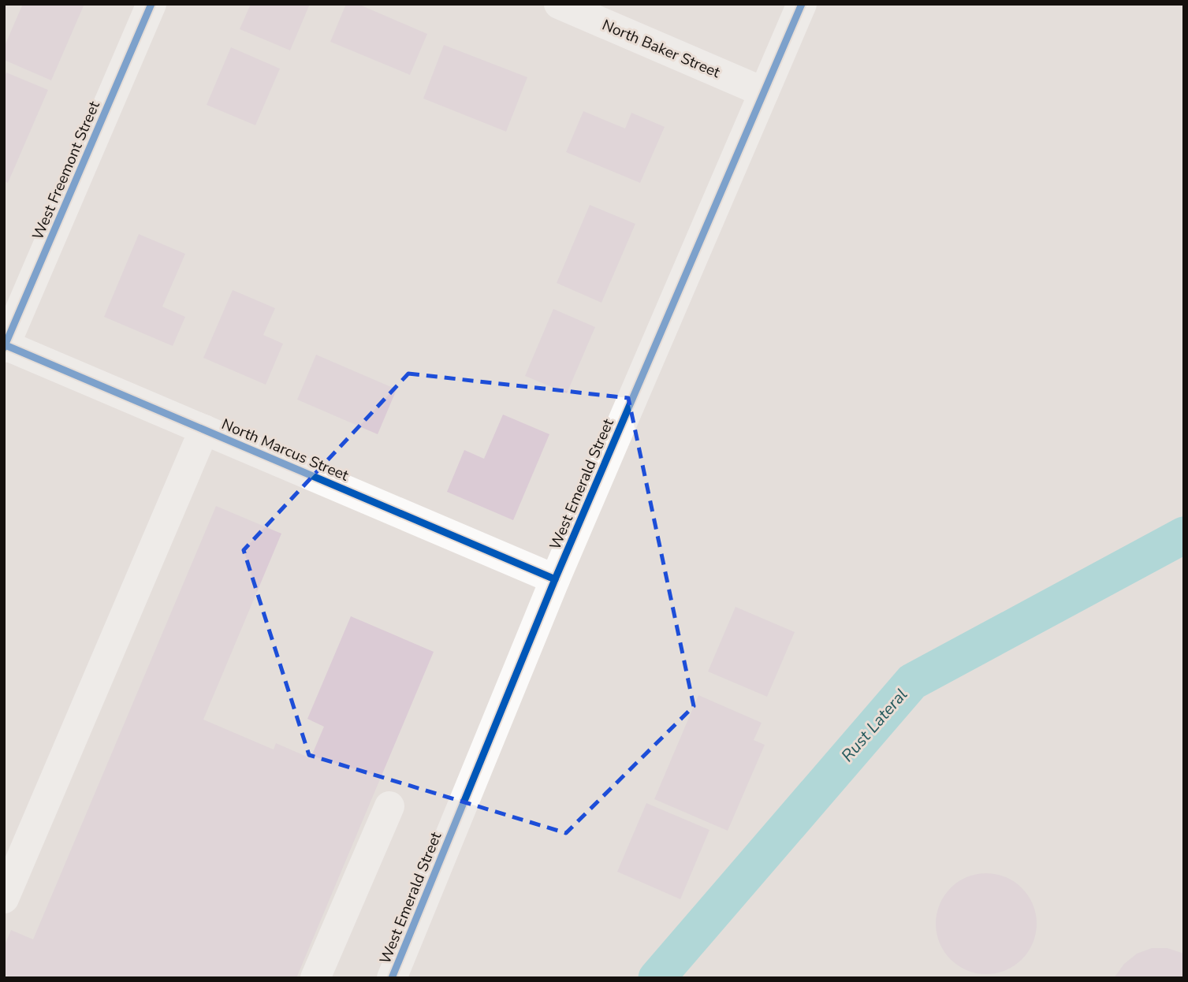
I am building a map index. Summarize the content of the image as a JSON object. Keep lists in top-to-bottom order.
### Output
{
  "streets": {
    "street": [
      "North Baker Street",
      "West Freemont Street",
      "North Marcus Street",
      "West Emerald Street"
    ]
  },
  "crossings": [
    ["North Baker Street", "West Emerald Street"],
    ["West Freemont Street", "North Marcus Street"],
    ["North Marcus Street", "West Emerald Street"]
  ],
  "water": ["Rust Lateral"]
}
